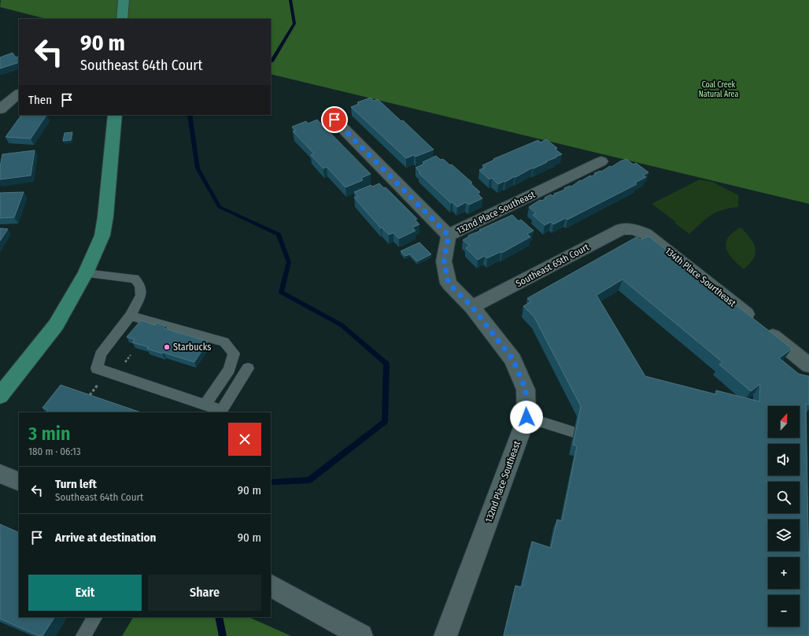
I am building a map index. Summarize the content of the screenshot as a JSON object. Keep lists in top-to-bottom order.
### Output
{
  "streets": {
    "street": ["132nd Place Southeast", "Southeast 65th Court", "134th Place Sourtheast"]
  },
  "crossings": [
    ["132nd Place Southeast", "Southeast 65th Court"],
    ["Southeast 65th Court", "134th Place Sourtheast"]
  ],
  "parks": ["Coal Creek Natural Area"],
  "places": ["Starbucks"],
  "north": "top",
  "page": {
    "turn": ["90 m", "Southeast 64th Court"],
    "then": "Then",
    "map_buttons": ["+", "−"],
    "heading": ["3 min", "180 m · 06:13"],
    "list": [
      {
        "name": "Turn left",
        "note": "Southeast 64th Court",
        "value": "90 m"
      },
      {
        "name": "Arrive at destination",
        "value": "90 m"
      }
    ],
    "buttons": ["Exit", "Share"]
  }
}
